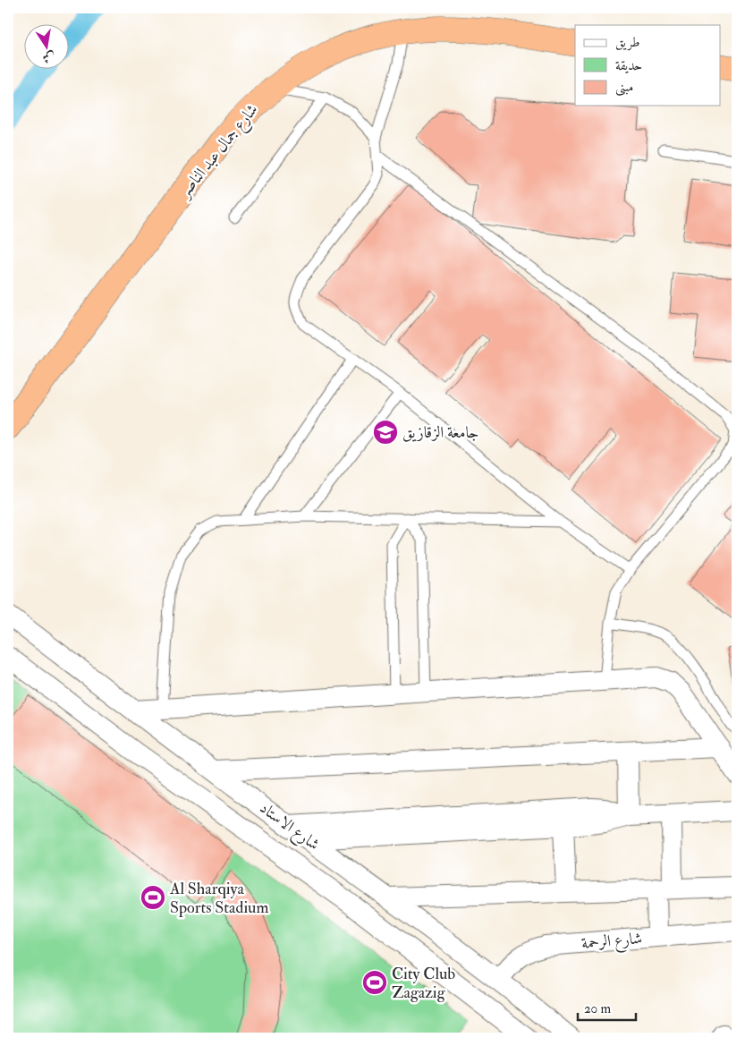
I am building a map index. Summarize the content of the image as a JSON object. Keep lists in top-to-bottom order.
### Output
{
  "streets": {
    "highway": ["شارع جمال عبد الناصر"],
    "street": ["شارع الاستاد", "شارع الرحمة"]
  },
  "crossings": [
    ["شارع الاستاد", "شارع الرحمة"]
  ],
  "places": {
    "school or university": ["جامعة الزقازيق"],
    "sports": ["Al Sharqiya Sports Stadium", "City Club Zagazig"]
  },
  "legend": ["طريق", "حديقة", "مبنى"],
  "scale_bar": "20 m",
  "north": "bottom"
}
